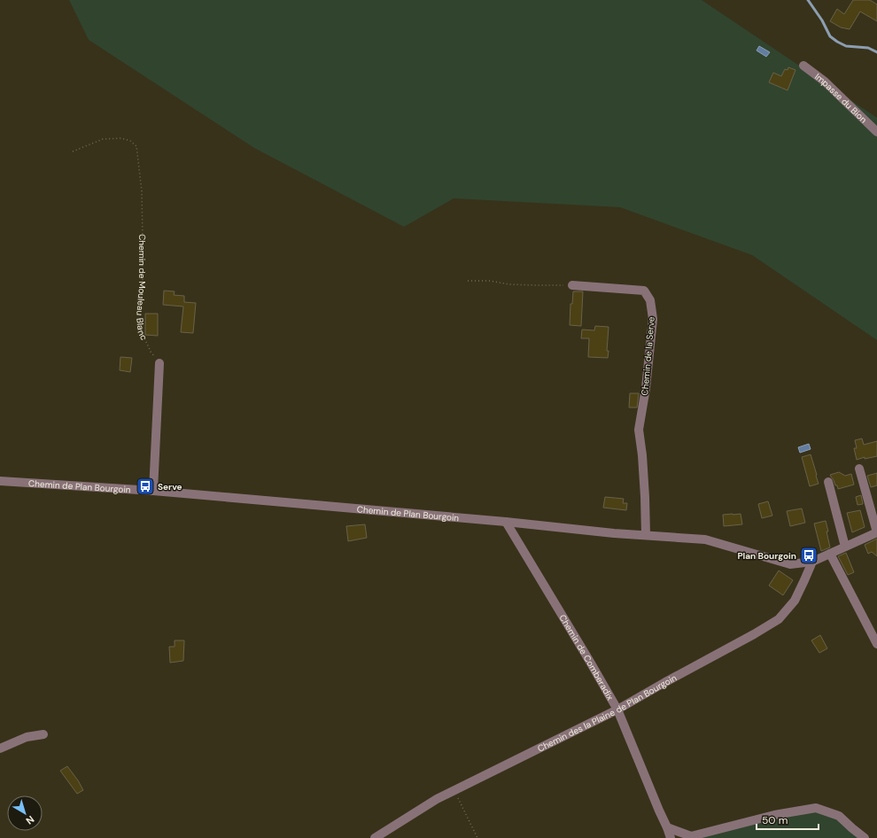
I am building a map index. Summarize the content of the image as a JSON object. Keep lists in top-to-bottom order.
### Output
{
  "streets": {
    "street": [
      "Impasse du Bion",
      "Chemin de la Serve",
      "Chemin de Plan Bourgoin",
      "Chemin de Comberadix",
      "Chemin des la Plaine de Plan Bourgoin"
    ],
    "path": ["Chemin de Mouleau Blanc"]
  },
  "crossings": [
    ["Chemin de la Serve", "Chemin de Plan Bourgoin"],
    ["Chemin de Plan Bourgoin", "Chemin de Comberadix"],
    ["Chemin de Plan Bourgoin", "Chemin des la Plaine de Plan Bourgoin"],
    ["Chemin de Comberadix", "Chemin des la Plaine de Plan Bourgoin"]
  ],
  "places": {
    "bus stop": ["Serve", "Plan Bourgoin"]
  },
  "scale_bar": "50 m",
  "north": "bottom right"
}
